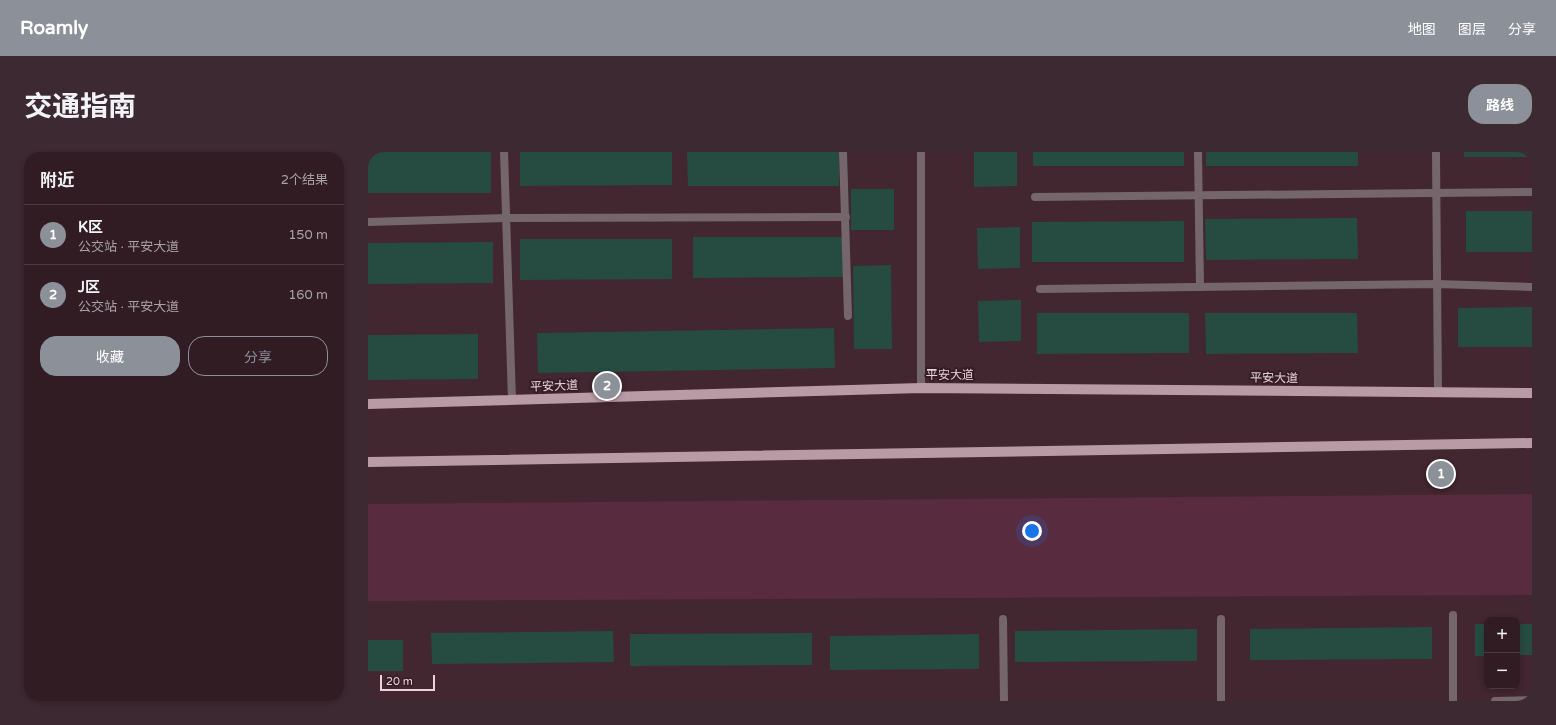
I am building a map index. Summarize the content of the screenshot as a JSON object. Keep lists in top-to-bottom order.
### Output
{
  "streets": {
    "main road": ["平安大道"]
  },
  "scale_bar": "20 m",
  "page": {
    "header": "Roamly",
    "nav": ["地图", "图层", "分享"],
    "title": "交通指南",
    "buttons": [
      "路线",
      ["收藏", "分享"]
    ],
    "heading": ["附近", "2个结果"],
    "list": [
      {
        "mark": "1",
        "name": "K区",
        "note": "公交站 · 平安大道",
        "value": "150 m"
      },
      {
        "mark": "2",
        "name": "J区",
        "note": "公交站 · 平安大道",
        "value": "160 m"
      }
    ],
    "pins": ["2", "1"],
    "map_buttons": ["+", "−"],
    "scale": "20 m"
  }
}
